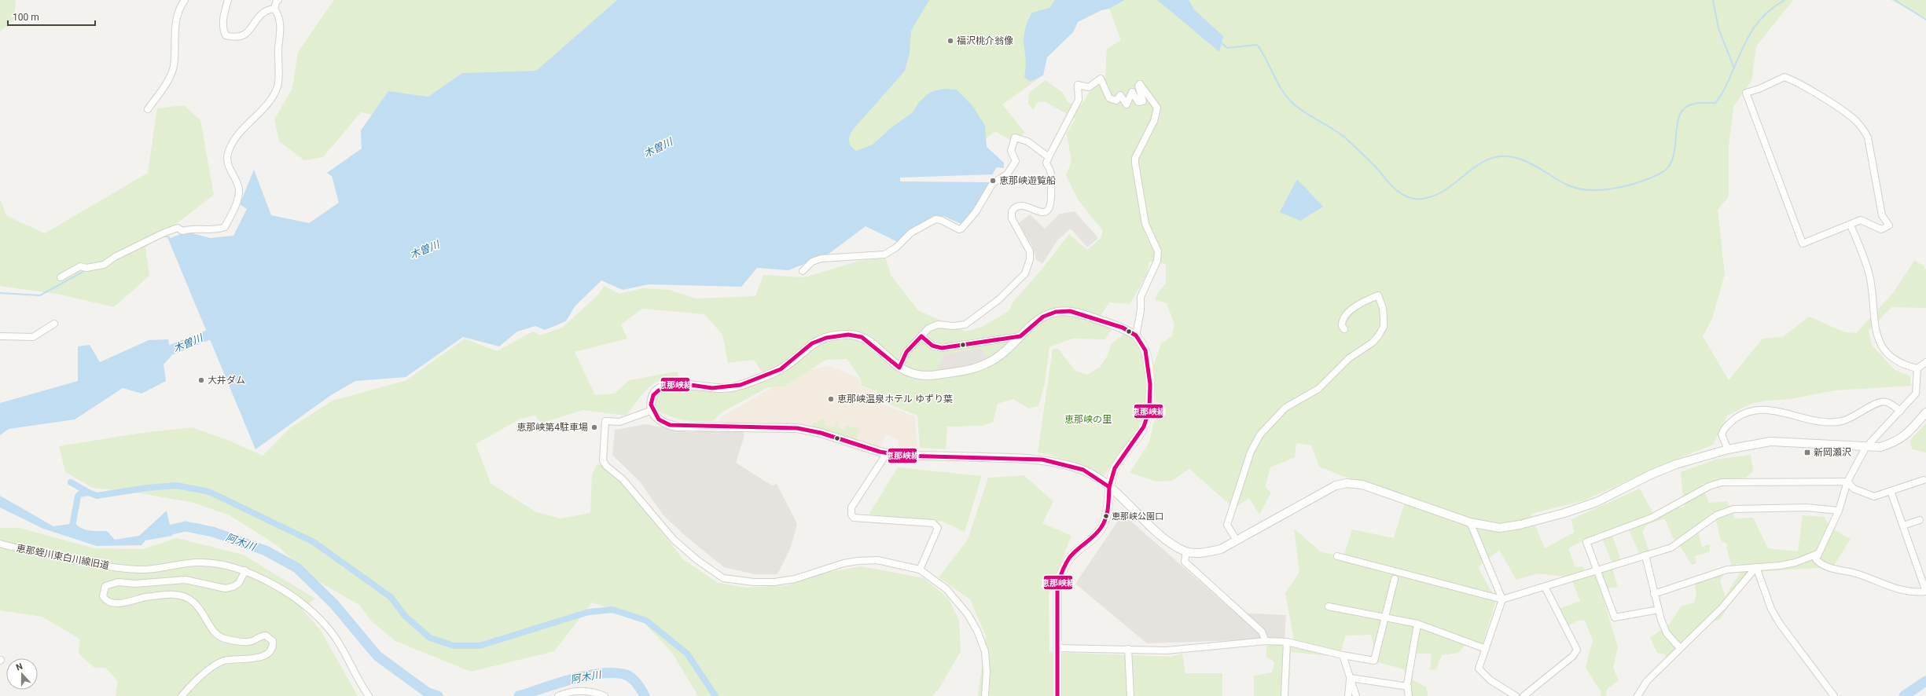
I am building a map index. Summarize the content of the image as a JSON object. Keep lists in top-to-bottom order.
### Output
{
  "streets": {
    "street": ["恵那蛭川東白川線旧道"]
  },
  "water": ["木曽川", "阿木川"],
  "parks": ["恵那峡の里"],
  "places": {
    "other": [
      "福沢桃介翁像",
      "恵那峡遊覧船",
      "大井ダム",
      "恵那峡温泉ホテル ゆずり葉",
      "恵那峡第4駐車場",
      "恵那峡公園口"
    ],
    "transit": ["新岡瀬沢"]
  },
  "lines": ["transit line 恵那峡線"],
  "scale_bar": "100 m",
  "north": "top"
}
